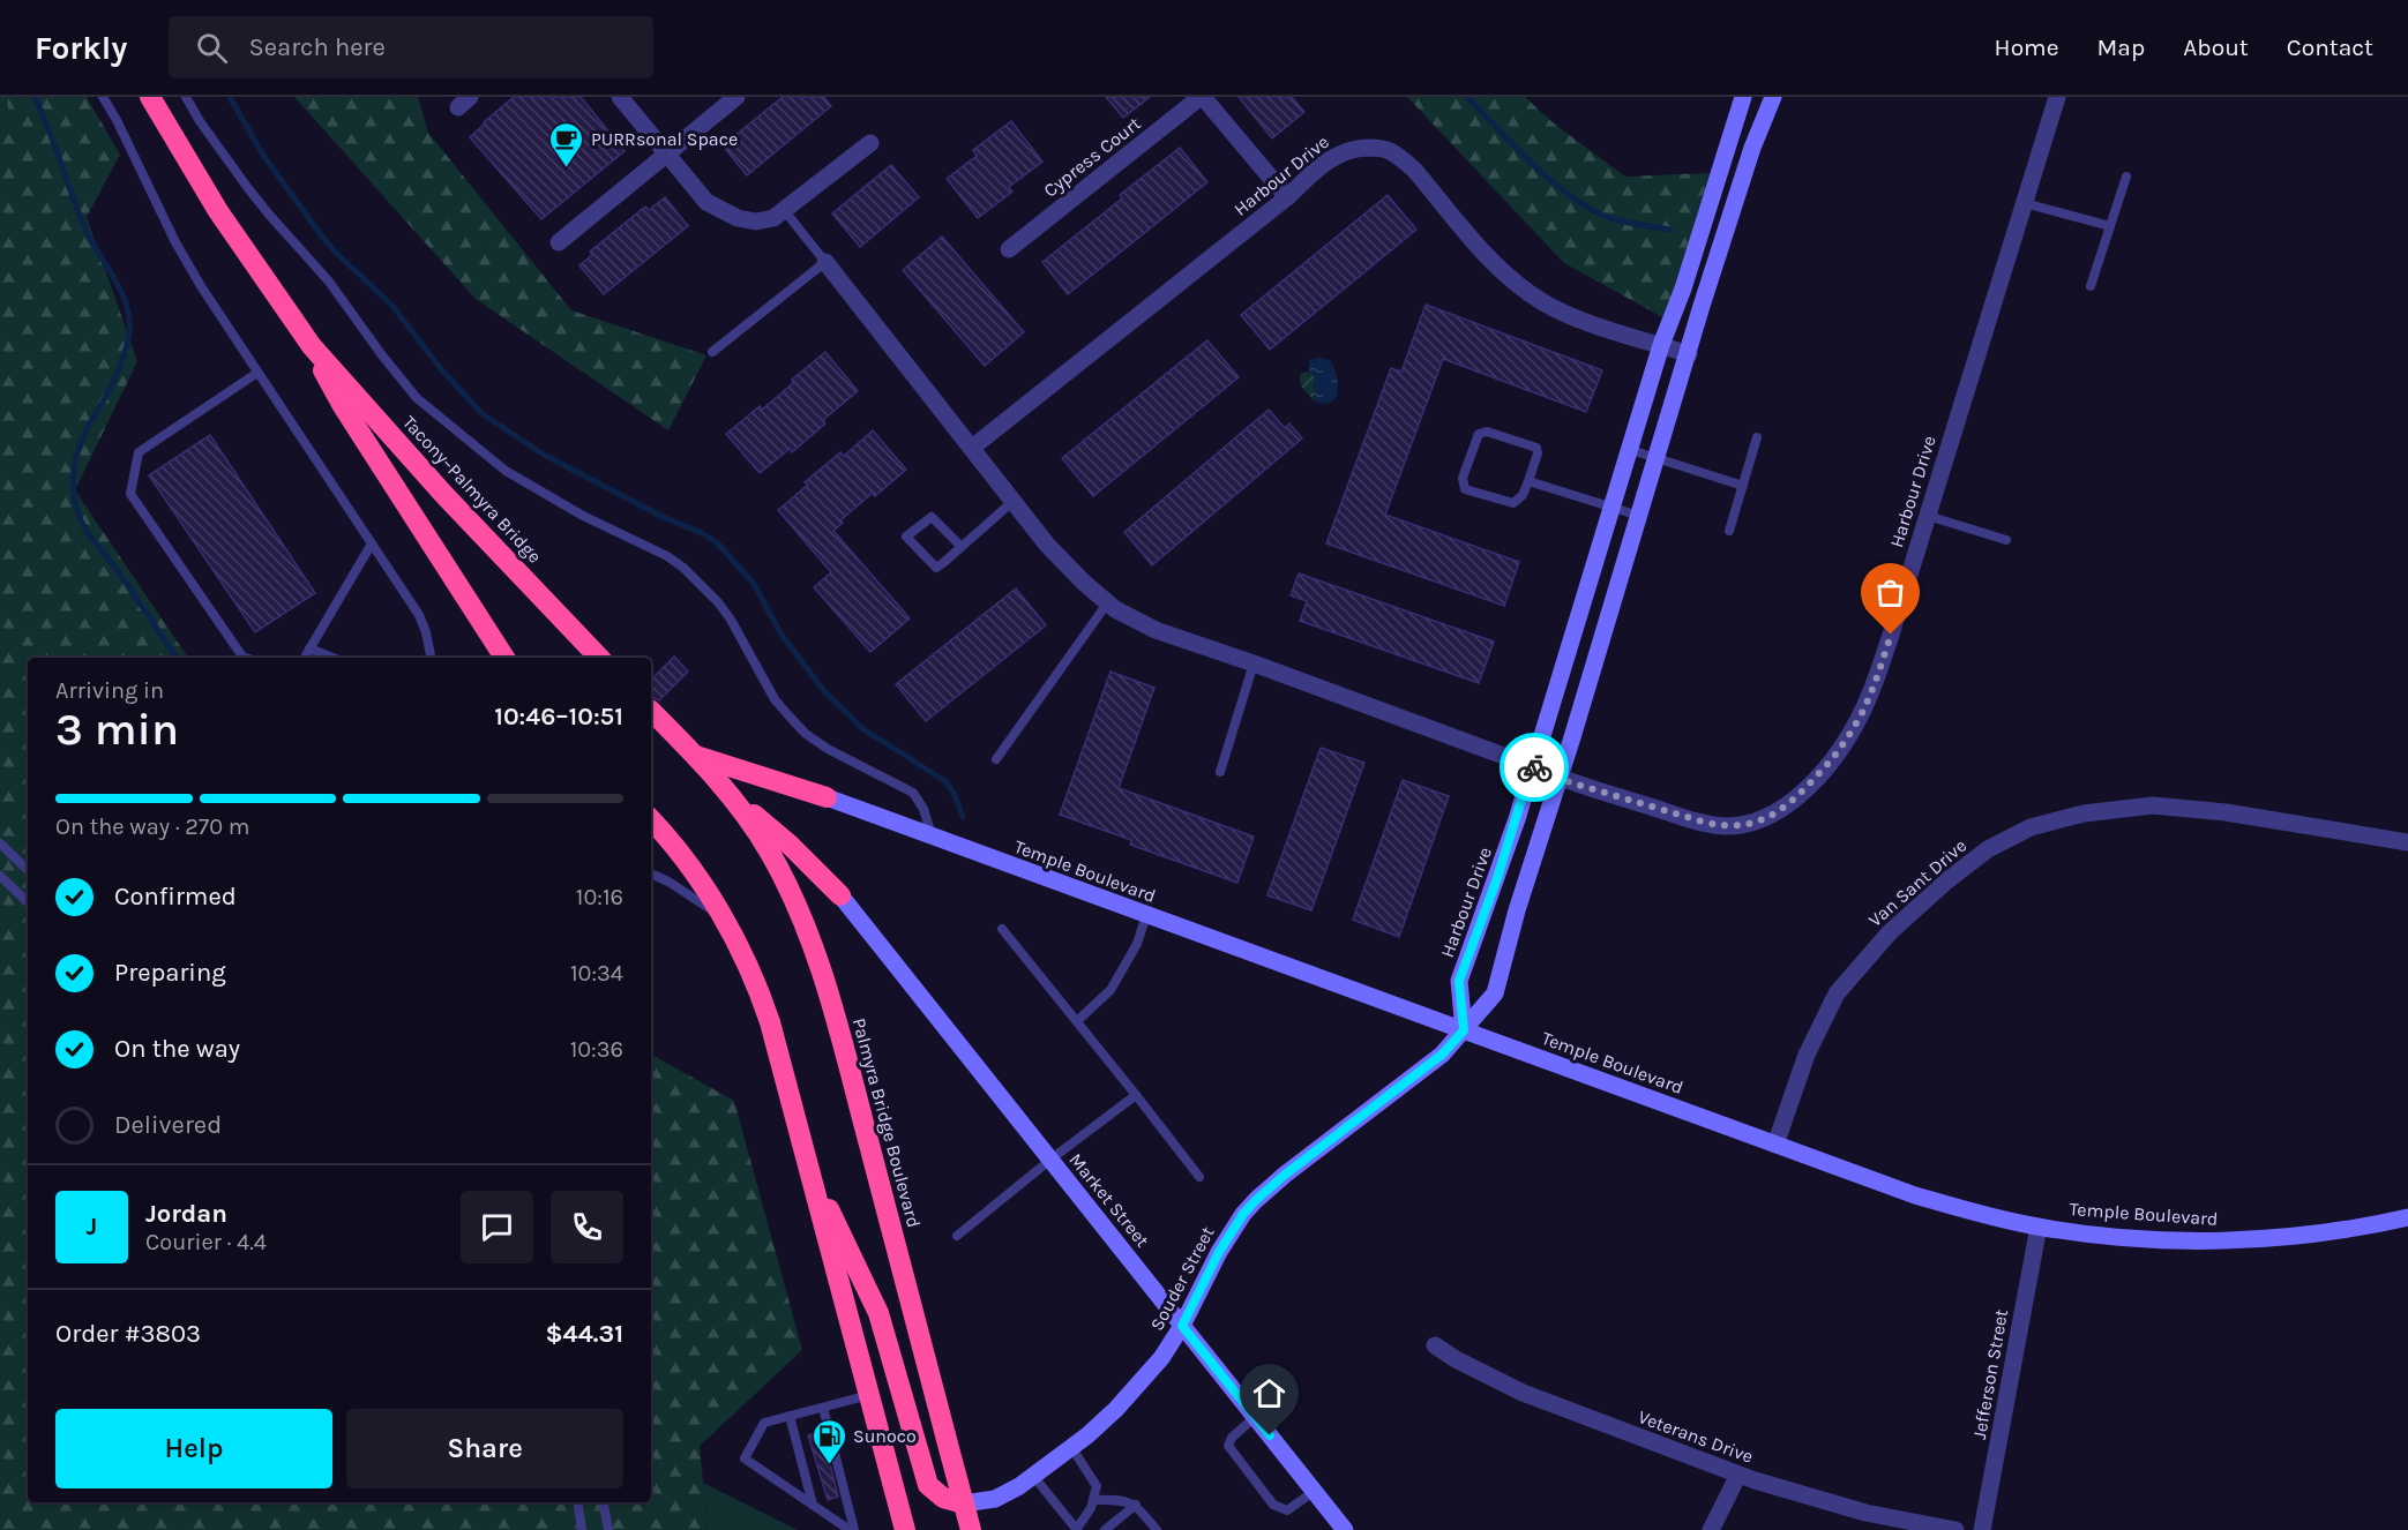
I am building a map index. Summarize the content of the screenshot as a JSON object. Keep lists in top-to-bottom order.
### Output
{
  "streets": {
    "highway": ["Tacony–Palmyra Bridge", "Palmyra Bridge Boulevard"],
    "street": [
      "Cypress Court",
      "Harbour Drive",
      "Temple Boulevard",
      "Van Sant Drive",
      "Market Street",
      "Souder Street",
      "Jefferson Street",
      "Veterans Drive"
    ]
  },
  "crossings": [
    ["Harbour Drive", "Temple Boulevard"],
    ["Harbour Drive", "Souder Street"],
    ["Temple Boulevard", "Van Sant Drive"],
    ["Temple Boulevard", "Souder Street"],
    ["Temple Boulevard", "Jefferson Street"],
    ["Palmyra Bridge Boulevard", "Souder Street"],
    ["Market Street", "Souder Street"]
  ],
  "places": {
    "cafe": ["PURRsonal Space"],
    "fuel station": ["Sunoco"]
  },
  "page": {
    "header": "Forkly",
    "search": "Search here",
    "nav": [
      "Home",
      "Map",
      "About",
      "Contact"
    ],
    "heading": ["3 min", "Arriving in", "10:46–10:51"],
    "panel": [
      "Jordan",
      "Courier · 4.4",
      "Order #3803",
      "$44.31"
    ],
    "bar": "On the way · 270 m",
    "list": [
      ["Confirmed", "10:16"],
      ["Preparing", "10:34"],
      ["On the way", "10:36"],
      "Delivered"
    ],
    "round": "J",
    "buttons": ["Help", "Share"]
  }
}
